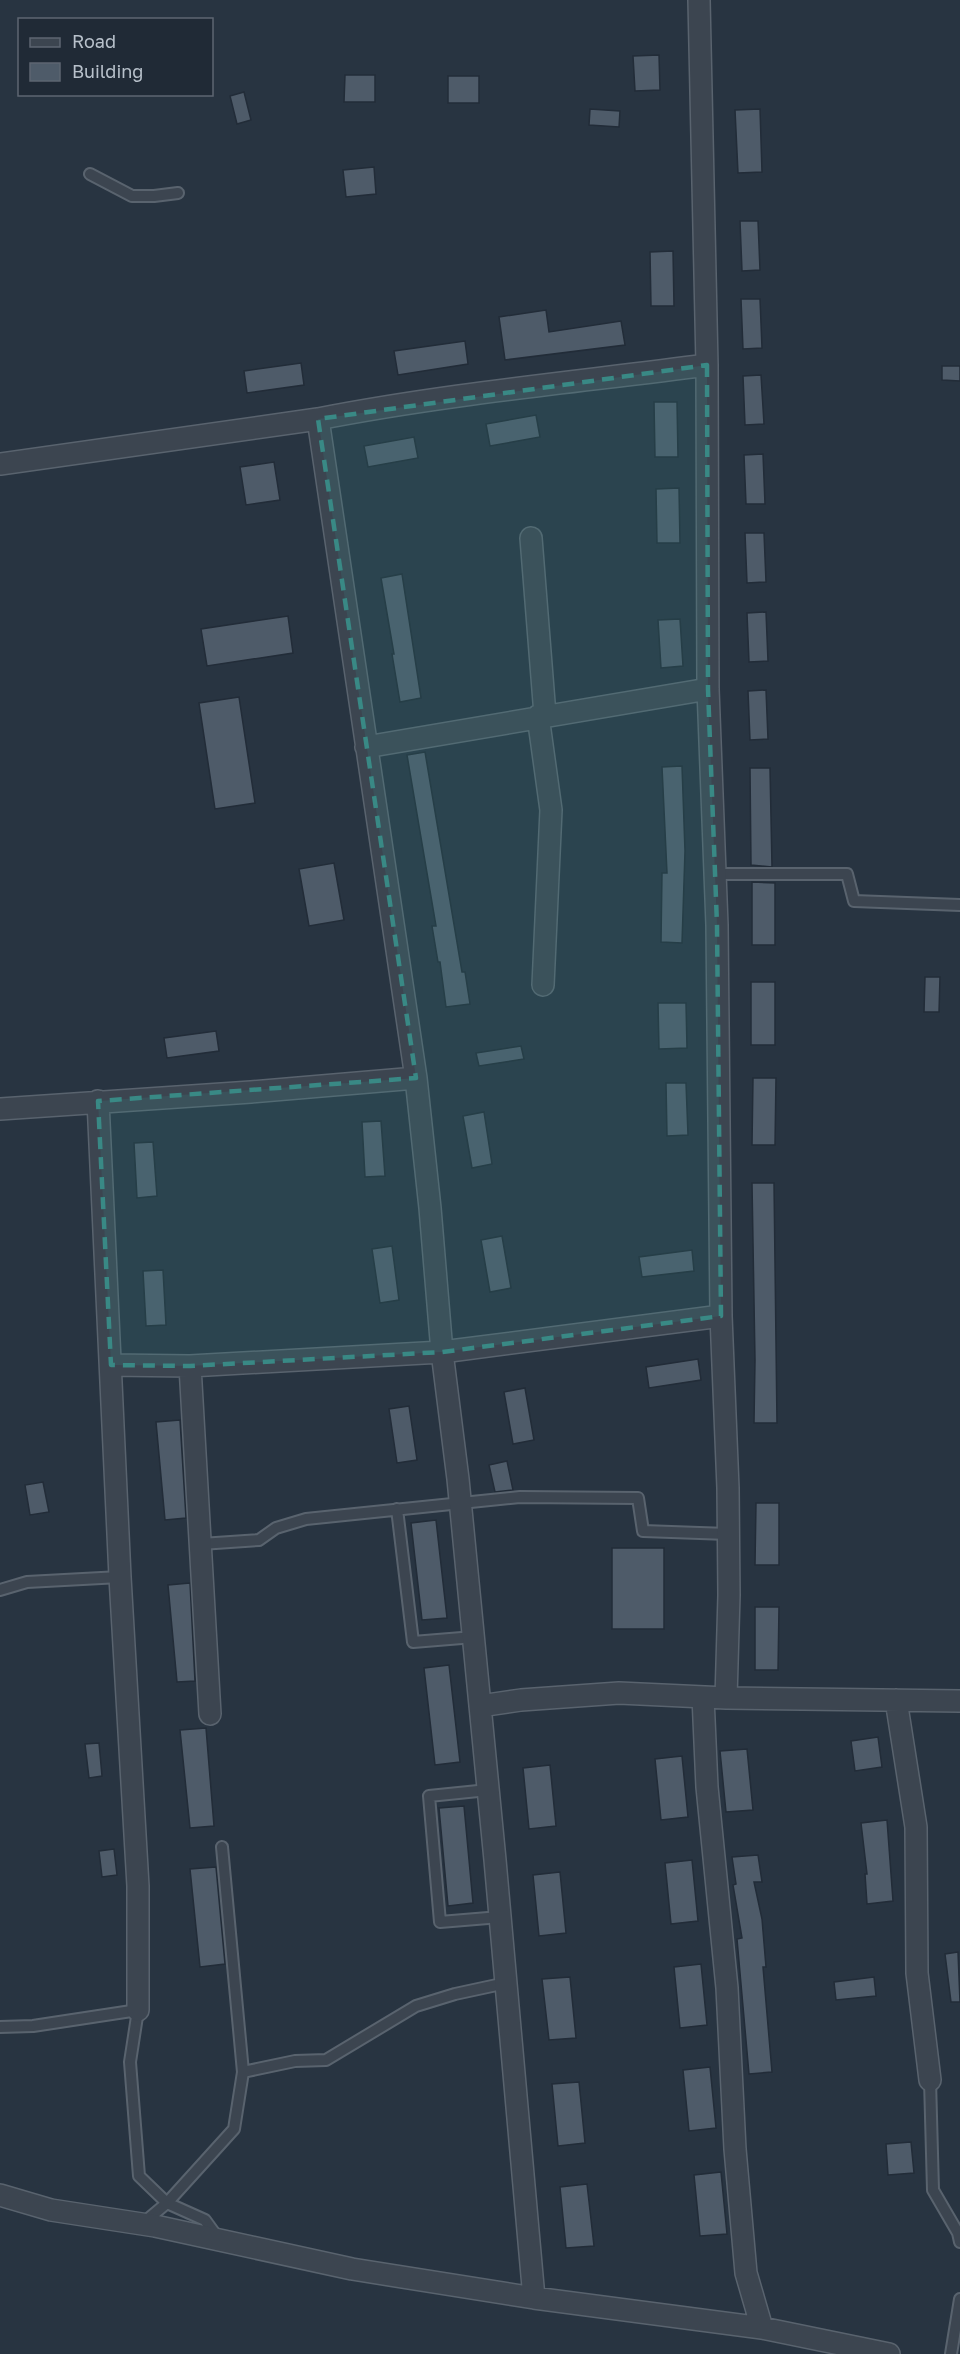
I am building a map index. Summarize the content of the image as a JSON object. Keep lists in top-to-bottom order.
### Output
{
  "legend": ["Road", "Building"]
}
